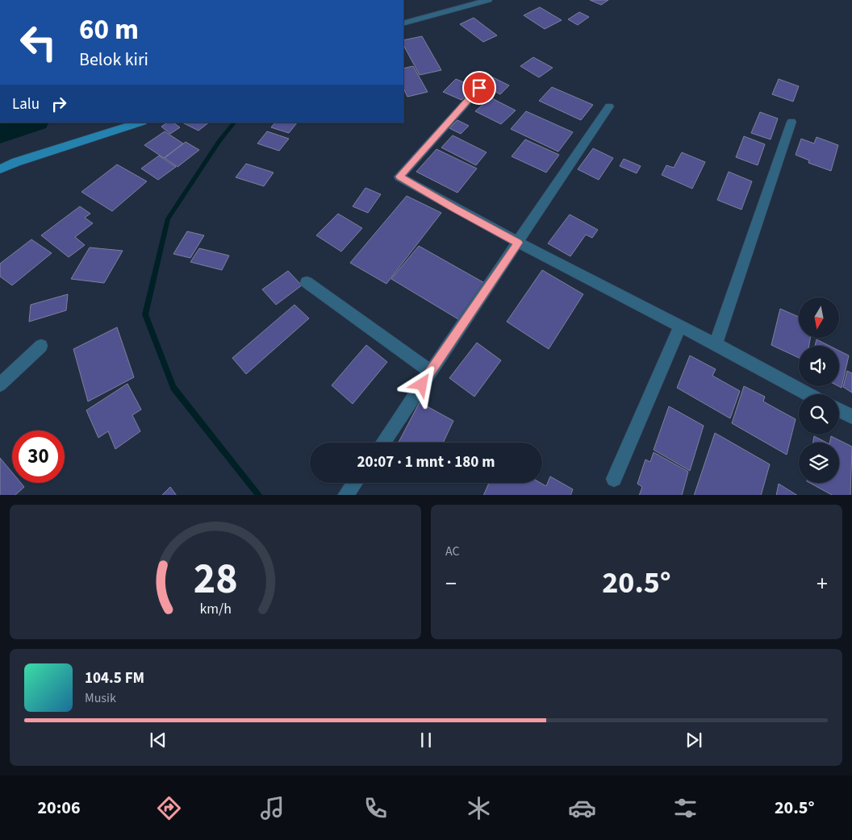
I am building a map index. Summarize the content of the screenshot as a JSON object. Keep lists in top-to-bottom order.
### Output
{
  "north": "bottom",
  "page": {
    "turn": ["60 m", "Belok kiri"],
    "then": "Lalu",
    "limit": "30",
    "trip": "20:07 · 1 mnt · 180 m",
    "tile": "AC",
    "heat": ["−", "20.5°", "+"],
    "song": ["104.5 FM", "Musik"],
    "tabs": ["20:06", "20.5°"],
    "gauge": ["28", "km/h"]
  }
}
